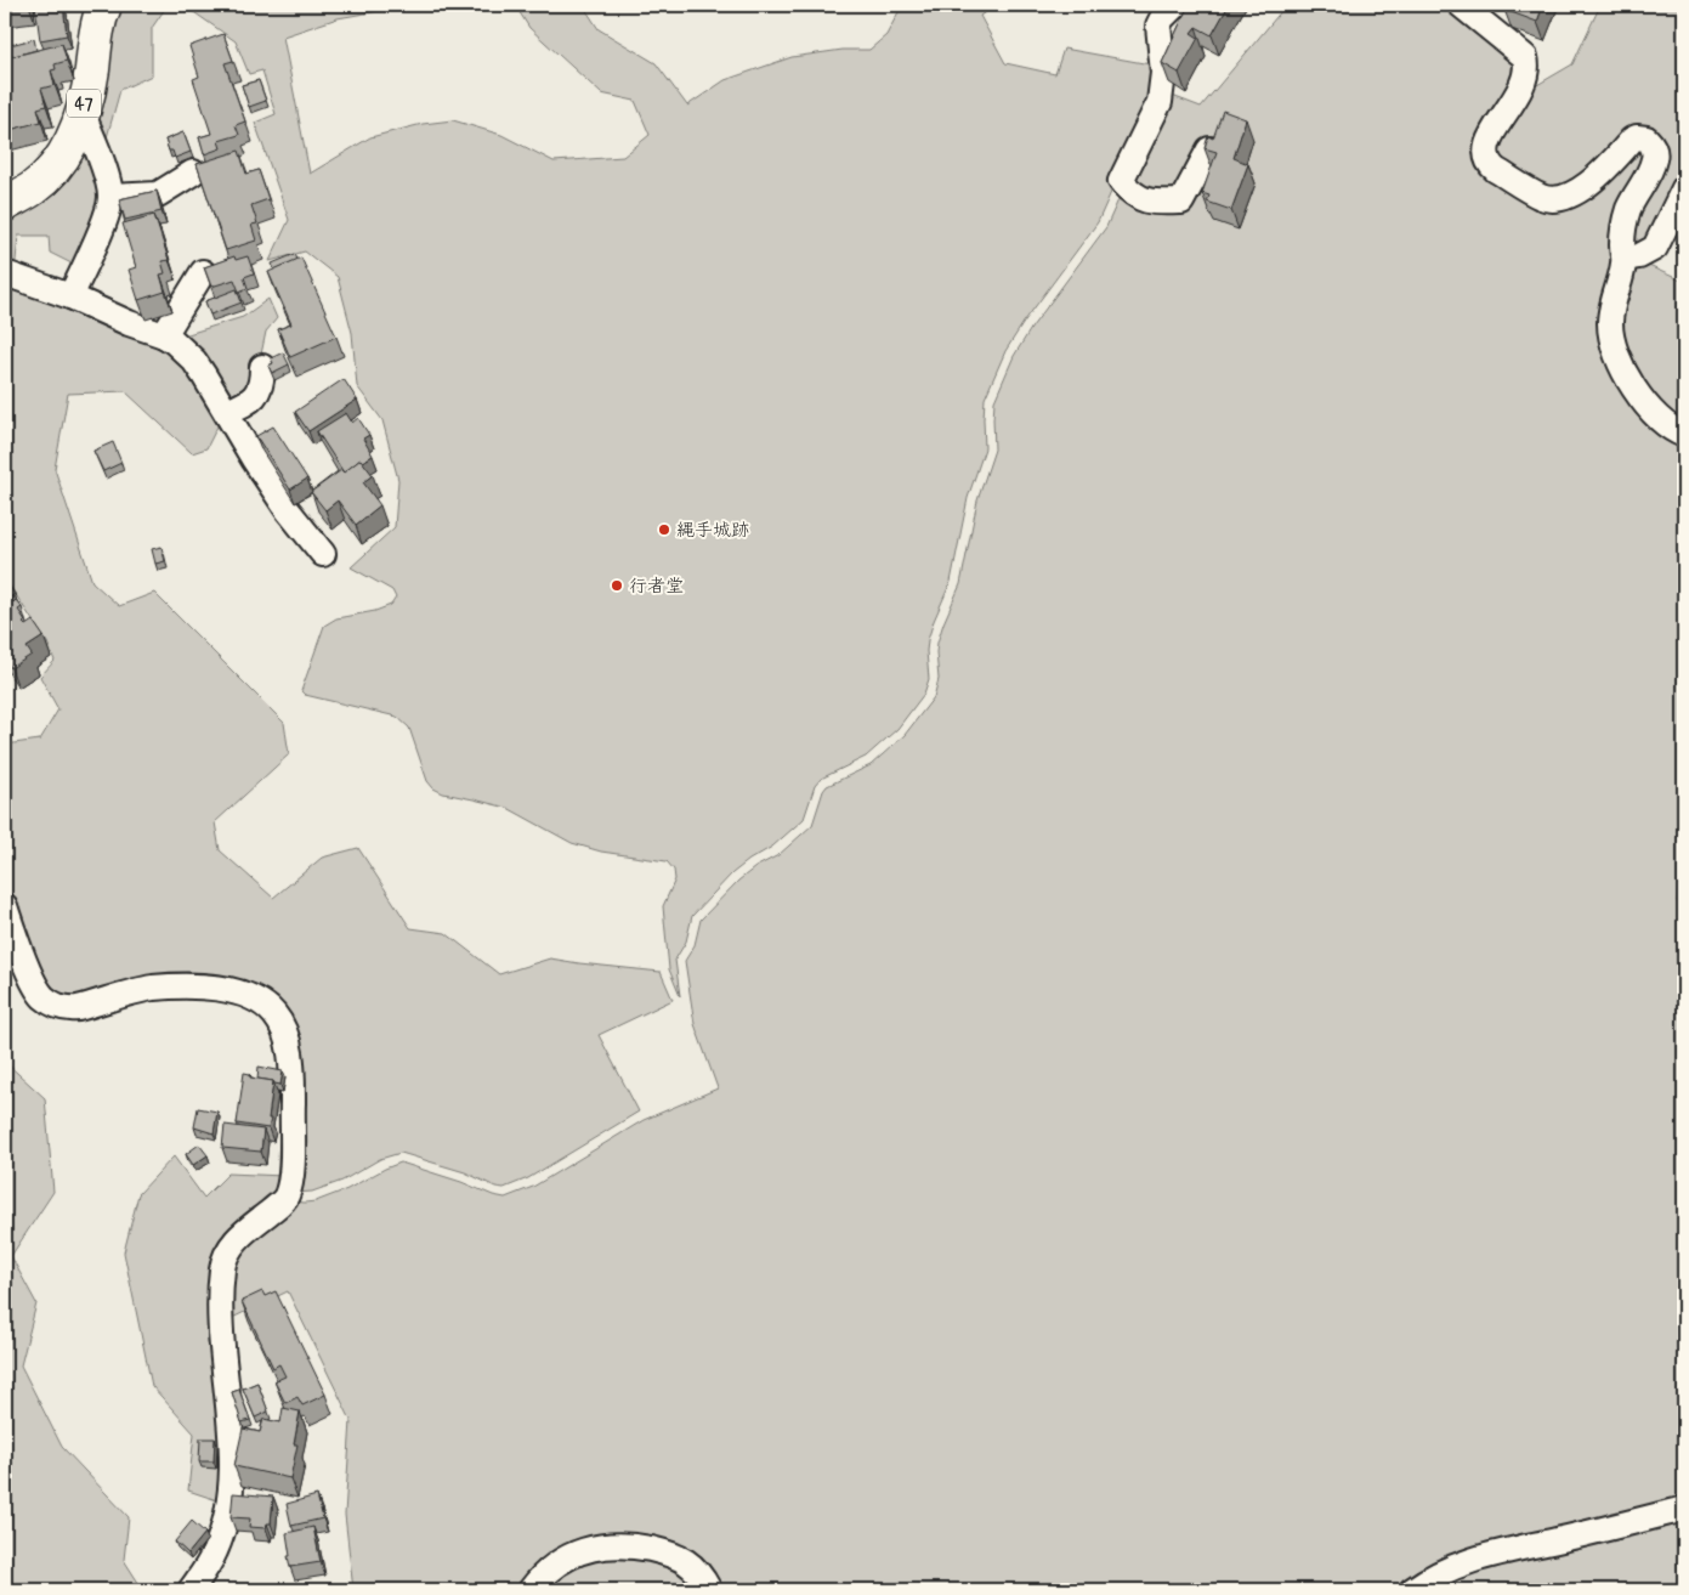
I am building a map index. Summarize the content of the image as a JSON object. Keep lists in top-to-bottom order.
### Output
{
  "streets": {
    "main road": ["47"]
  },
  "places": ["縄手城跡", "行者堂"]
}
